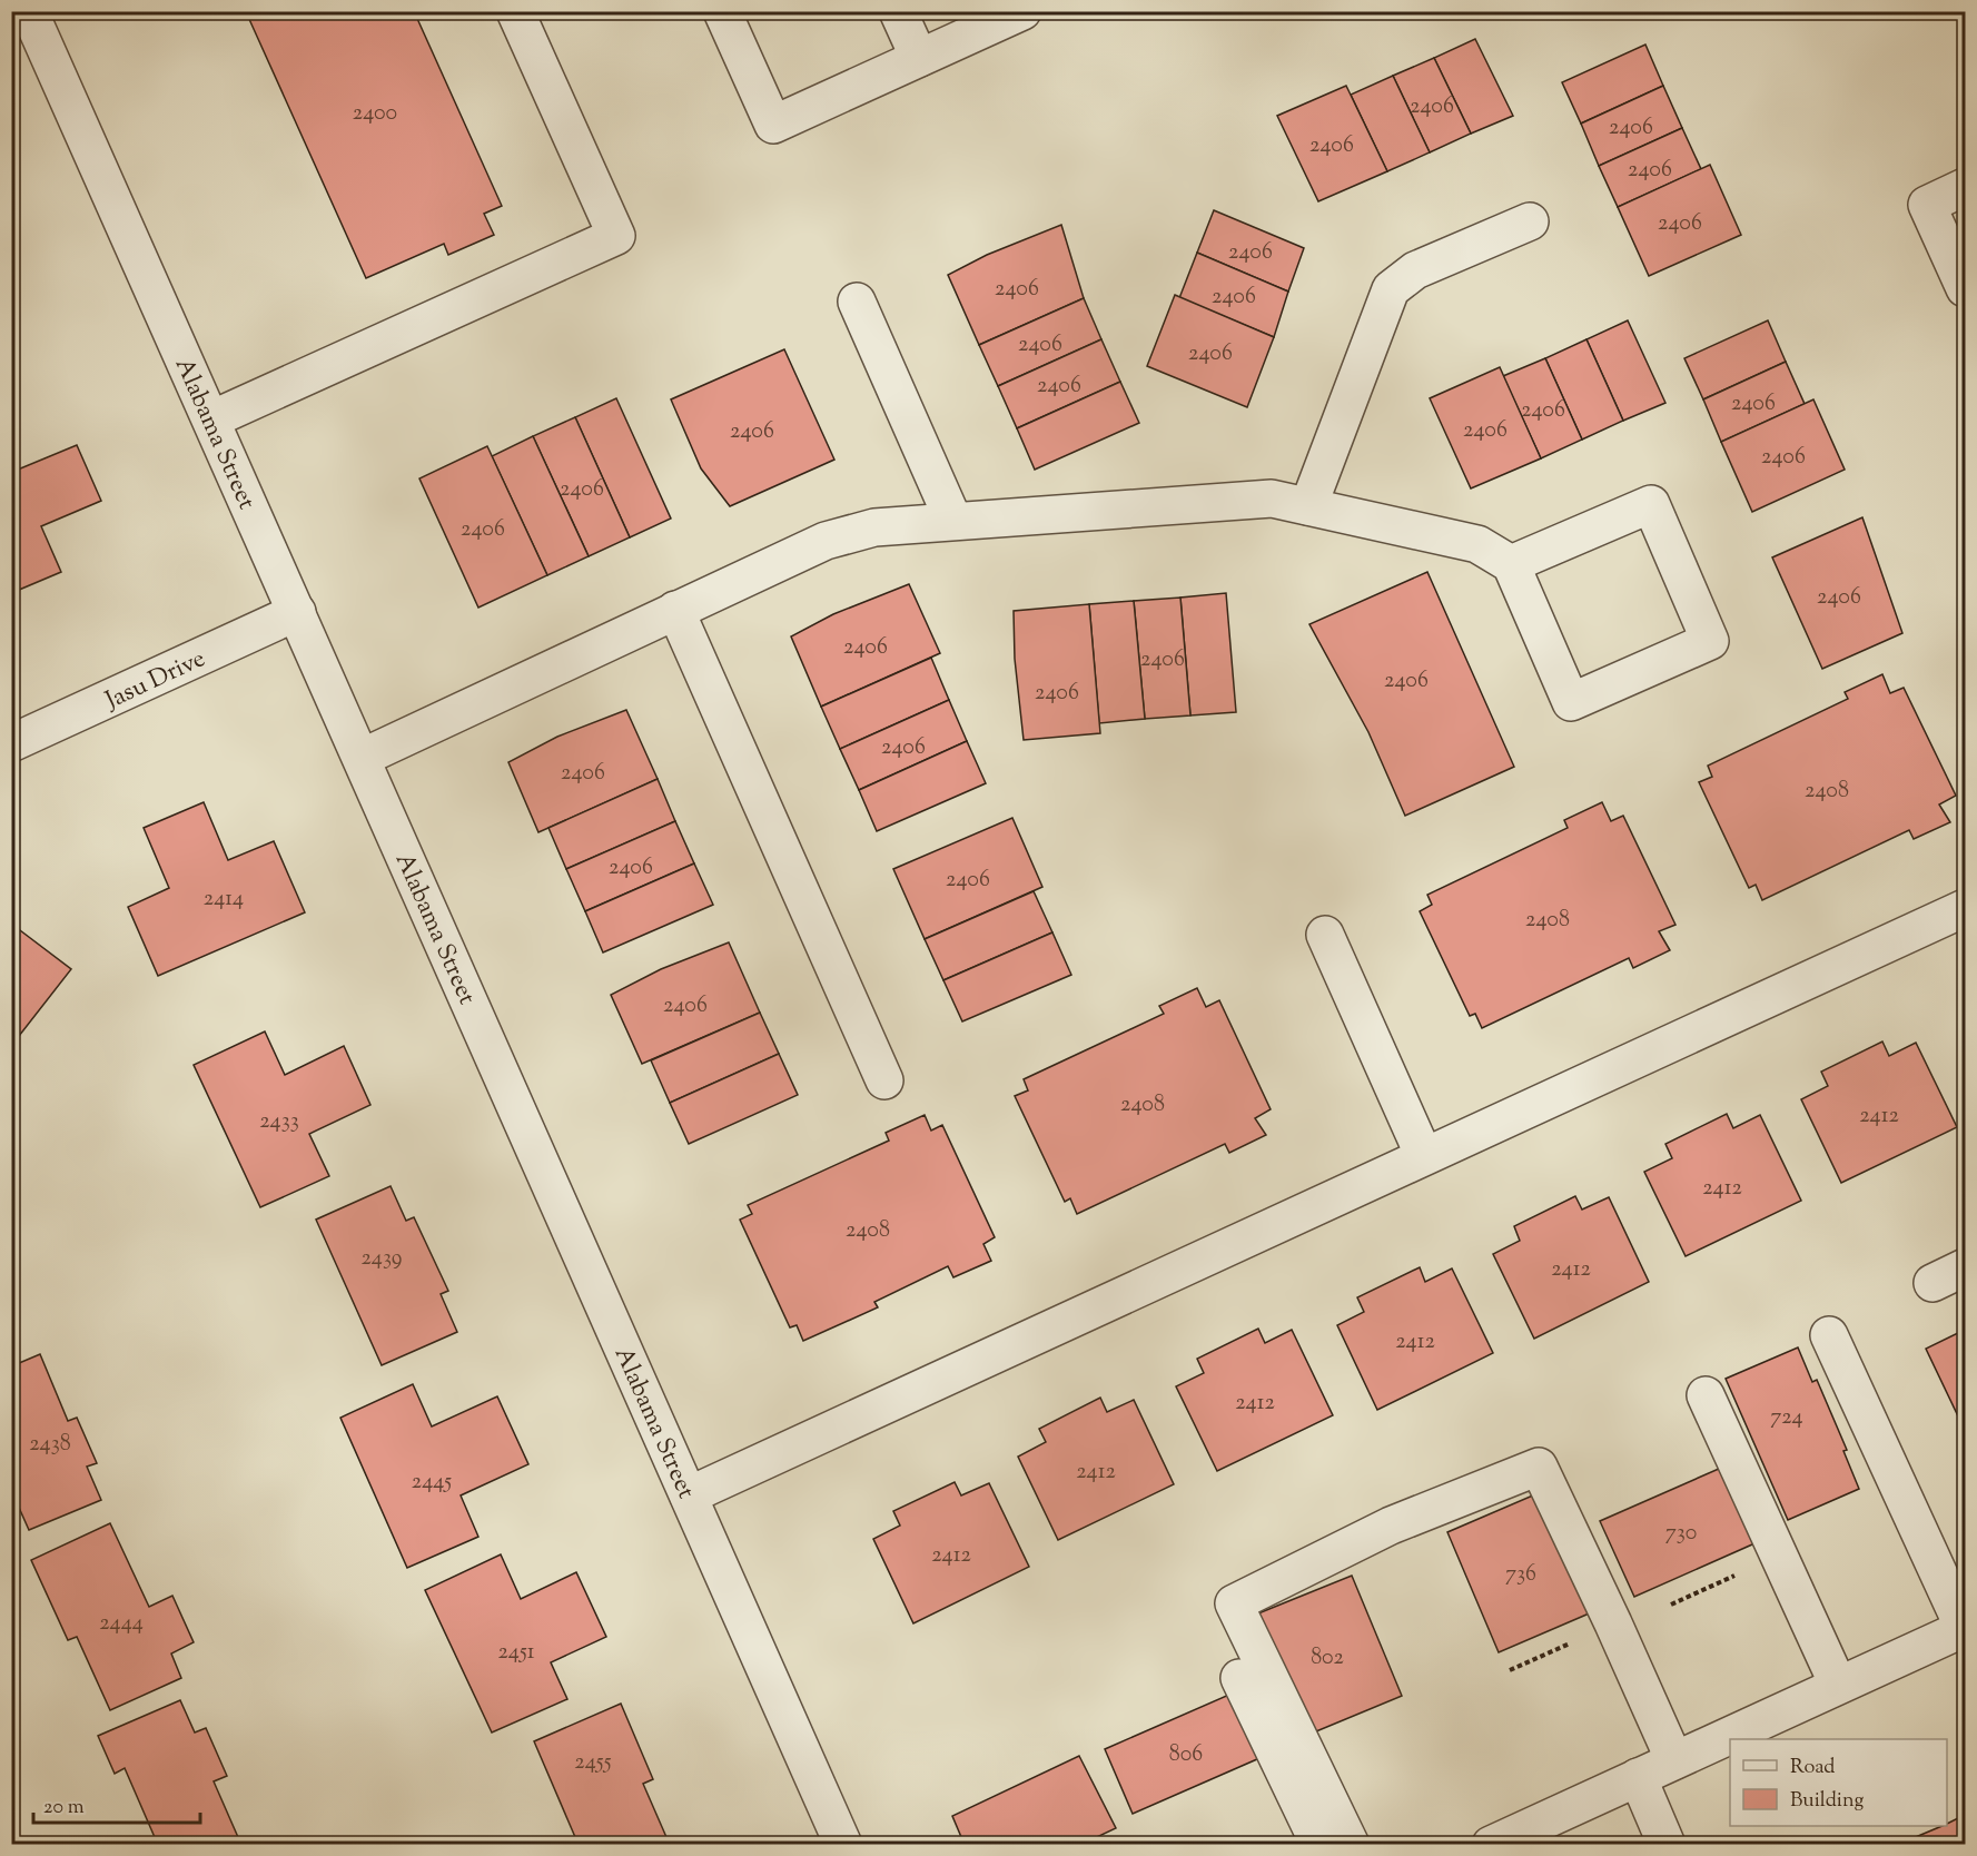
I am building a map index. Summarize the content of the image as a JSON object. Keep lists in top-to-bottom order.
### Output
{
  "streets": {
    "street": ["Alabama Street", "Jasu Drive"]
  },
  "crossings": [
    ["Alabama Street", "Jasu Drive"]
  ],
  "house_numbers": [
    "2406",
    "2400",
    "2406",
    "2406",
    "2406",
    "2406",
    "2406",
    "2406",
    "2406",
    "2406",
    "2406",
    "2406",
    "2406",
    "2406",
    "2406",
    "2406",
    "2406",
    "2406",
    "2406",
    "2406",
    "2406",
    "2406",
    "2406",
    "2406",
    "2406",
    "2406",
    "2408",
    "2406",
    "2406",
    "2414",
    "2408",
    "2406",
    "2408",
    "2412",
    "2433",
    "2412",
    "2408",
    "2439",
    "2412",
    "2412",
    "2412",
    "724",
    "2438",
    "2412",
    "2445",
    "730",
    "2412",
    "736",
    "2444",
    "2451",
    "802",
    "806",
    "2455"
  ],
  "legend": ["Road", "Building"],
  "scale_bar": "20 m"
}
